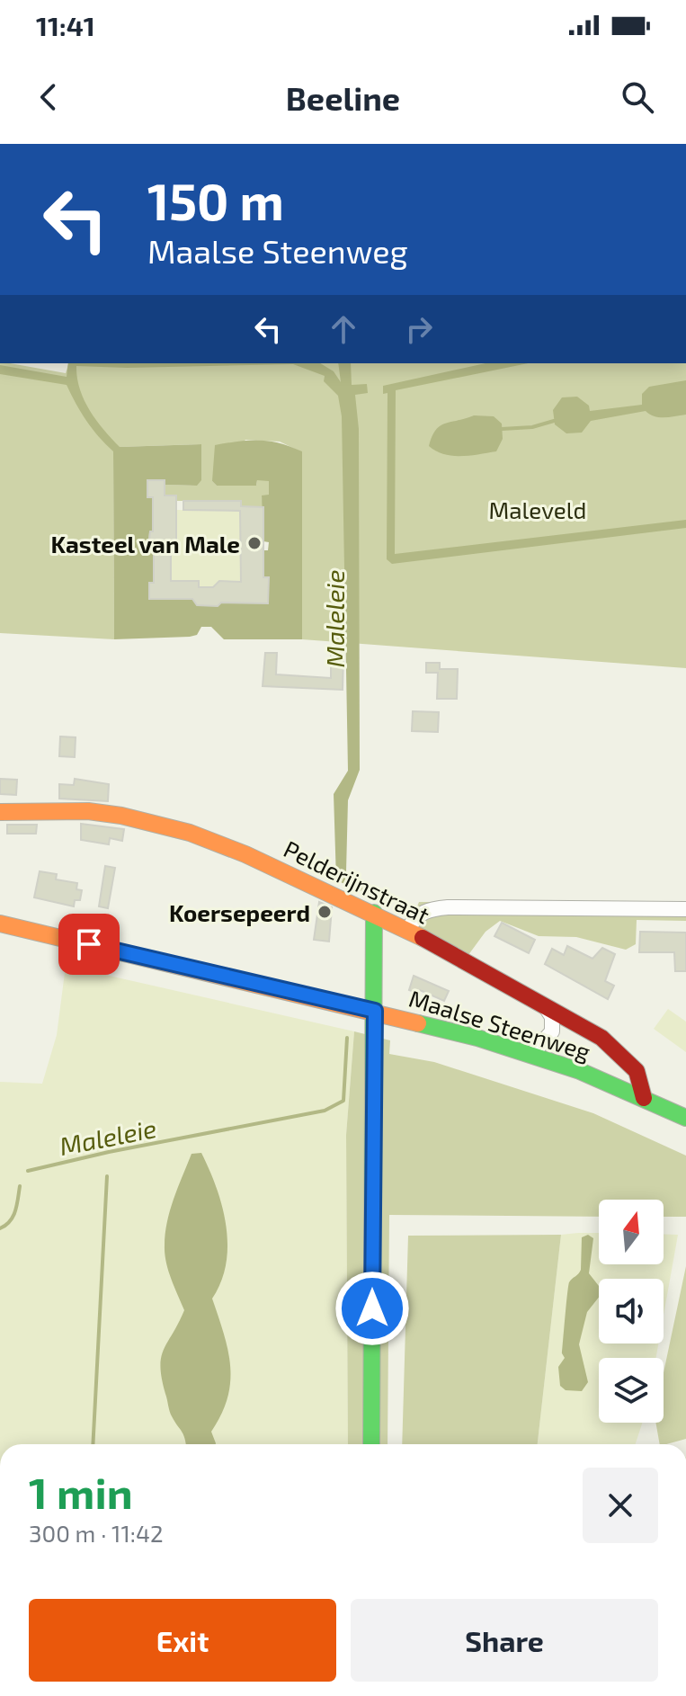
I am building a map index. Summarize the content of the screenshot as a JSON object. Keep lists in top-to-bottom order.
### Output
{
  "streets": {
    "street": ["Pelderijnstraat", "Maalse Steenweg"]
  },
  "crossings": [
    ["Pelderijnstraat", "Maalse Steenweg"]
  ],
  "water": ["Maleleie"],
  "parks": ["Maleveld"],
  "places": ["Kasteel van Male", "Koersepeerd"],
  "north": "top",
  "page": {
    "status": "11:41",
    "header": "Beeline",
    "turn": ["150 m", "Maalse Steenweg"],
    "heading": ["1 min", "300 m · 11:42"],
    "buttons": ["Exit", "Share"]
  }
}
